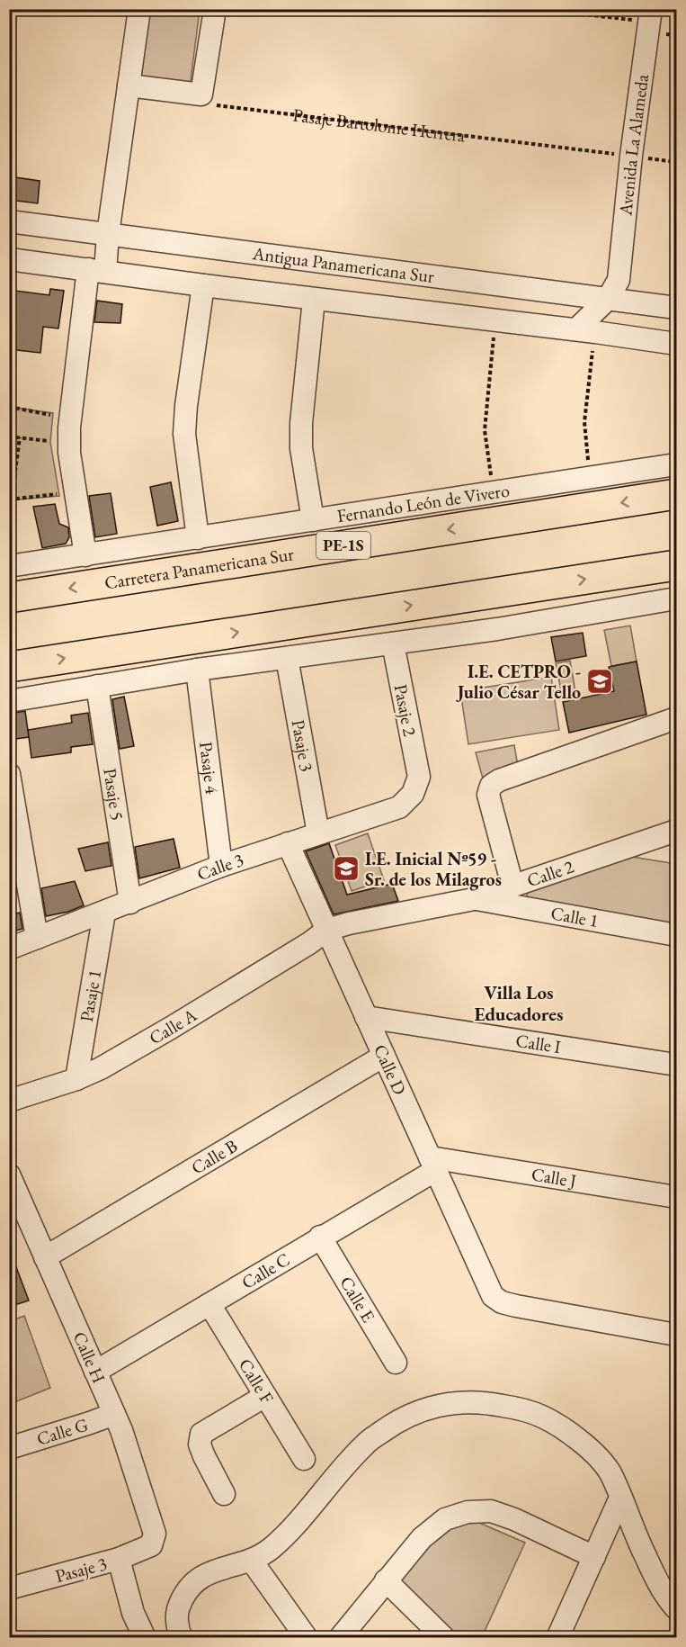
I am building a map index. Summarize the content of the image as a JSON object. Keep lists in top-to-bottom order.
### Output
{
  "streets": {
    "highway": ["PE-1S", "Carretera Panamericana Sur"],
    "street": [
      "Avenida La Alameda",
      "Antigua Panamericana Sur",
      "Fernando León de Vivero",
      "Pasaje 2",
      "Pasaje 3",
      "Pasaje 4",
      "Pasaje 5",
      "Calle 3",
      "Calle 2",
      "Calle 1",
      "Pasaje 1",
      "Calle A",
      "Calle I",
      "Calle D",
      "Calle B",
      "Calle J",
      "Calle C",
      "Calle E",
      "Calle H",
      "Calle F",
      "Calle G"
    ],
    "path": ["Pasaje Bartolome Herrera"]
  },
  "crossings": [
    ["Pasaje Bartolome Herrera", "Avenida La Alameda"],
    ["Avenida La Alameda", "Antigua Panamericana Sur"],
    ["Pasaje 2", "Calle 3"],
    ["Pasaje 3", "Calle 3"],
    ["Pasaje 3", "Calle H"],
    ["Pasaje 4", "Calle 3"],
    ["Pasaje 5", "Calle 3"],
    ["Calle 3", "Pasaje 1"],
    ["Calle 3", "Calle D"],
    ["Calle 2", "Calle 1"],
    ["Calle 2", "Calle A"],
    ["Calle 2", "Calle D"],
    ["Pasaje 1", "Calle A"],
    ["Calle A", "Calle D"],
    ["Calle I", "Calle D"],
    ["Calle D", "Calle B"],
    ["Calle D", "Calle J"],
    ["Calle D", "Calle C"],
    ["Calle B", "Calle H"],
    ["Calle J", "Calle C"],
    ["Calle C", "Calle E"],
    ["Calle C", "Calle H"],
    ["Calle C", "Calle F"],
    ["Calle H", "Calle G"]
  ],
  "districts": ["Villa Los Educadores"],
  "places": {
    "school or university": ["I.E. CETPRO - Julio César Tello", "I.E. Inicial Nº59 - Sr. de los Milagros"]
  }
}
